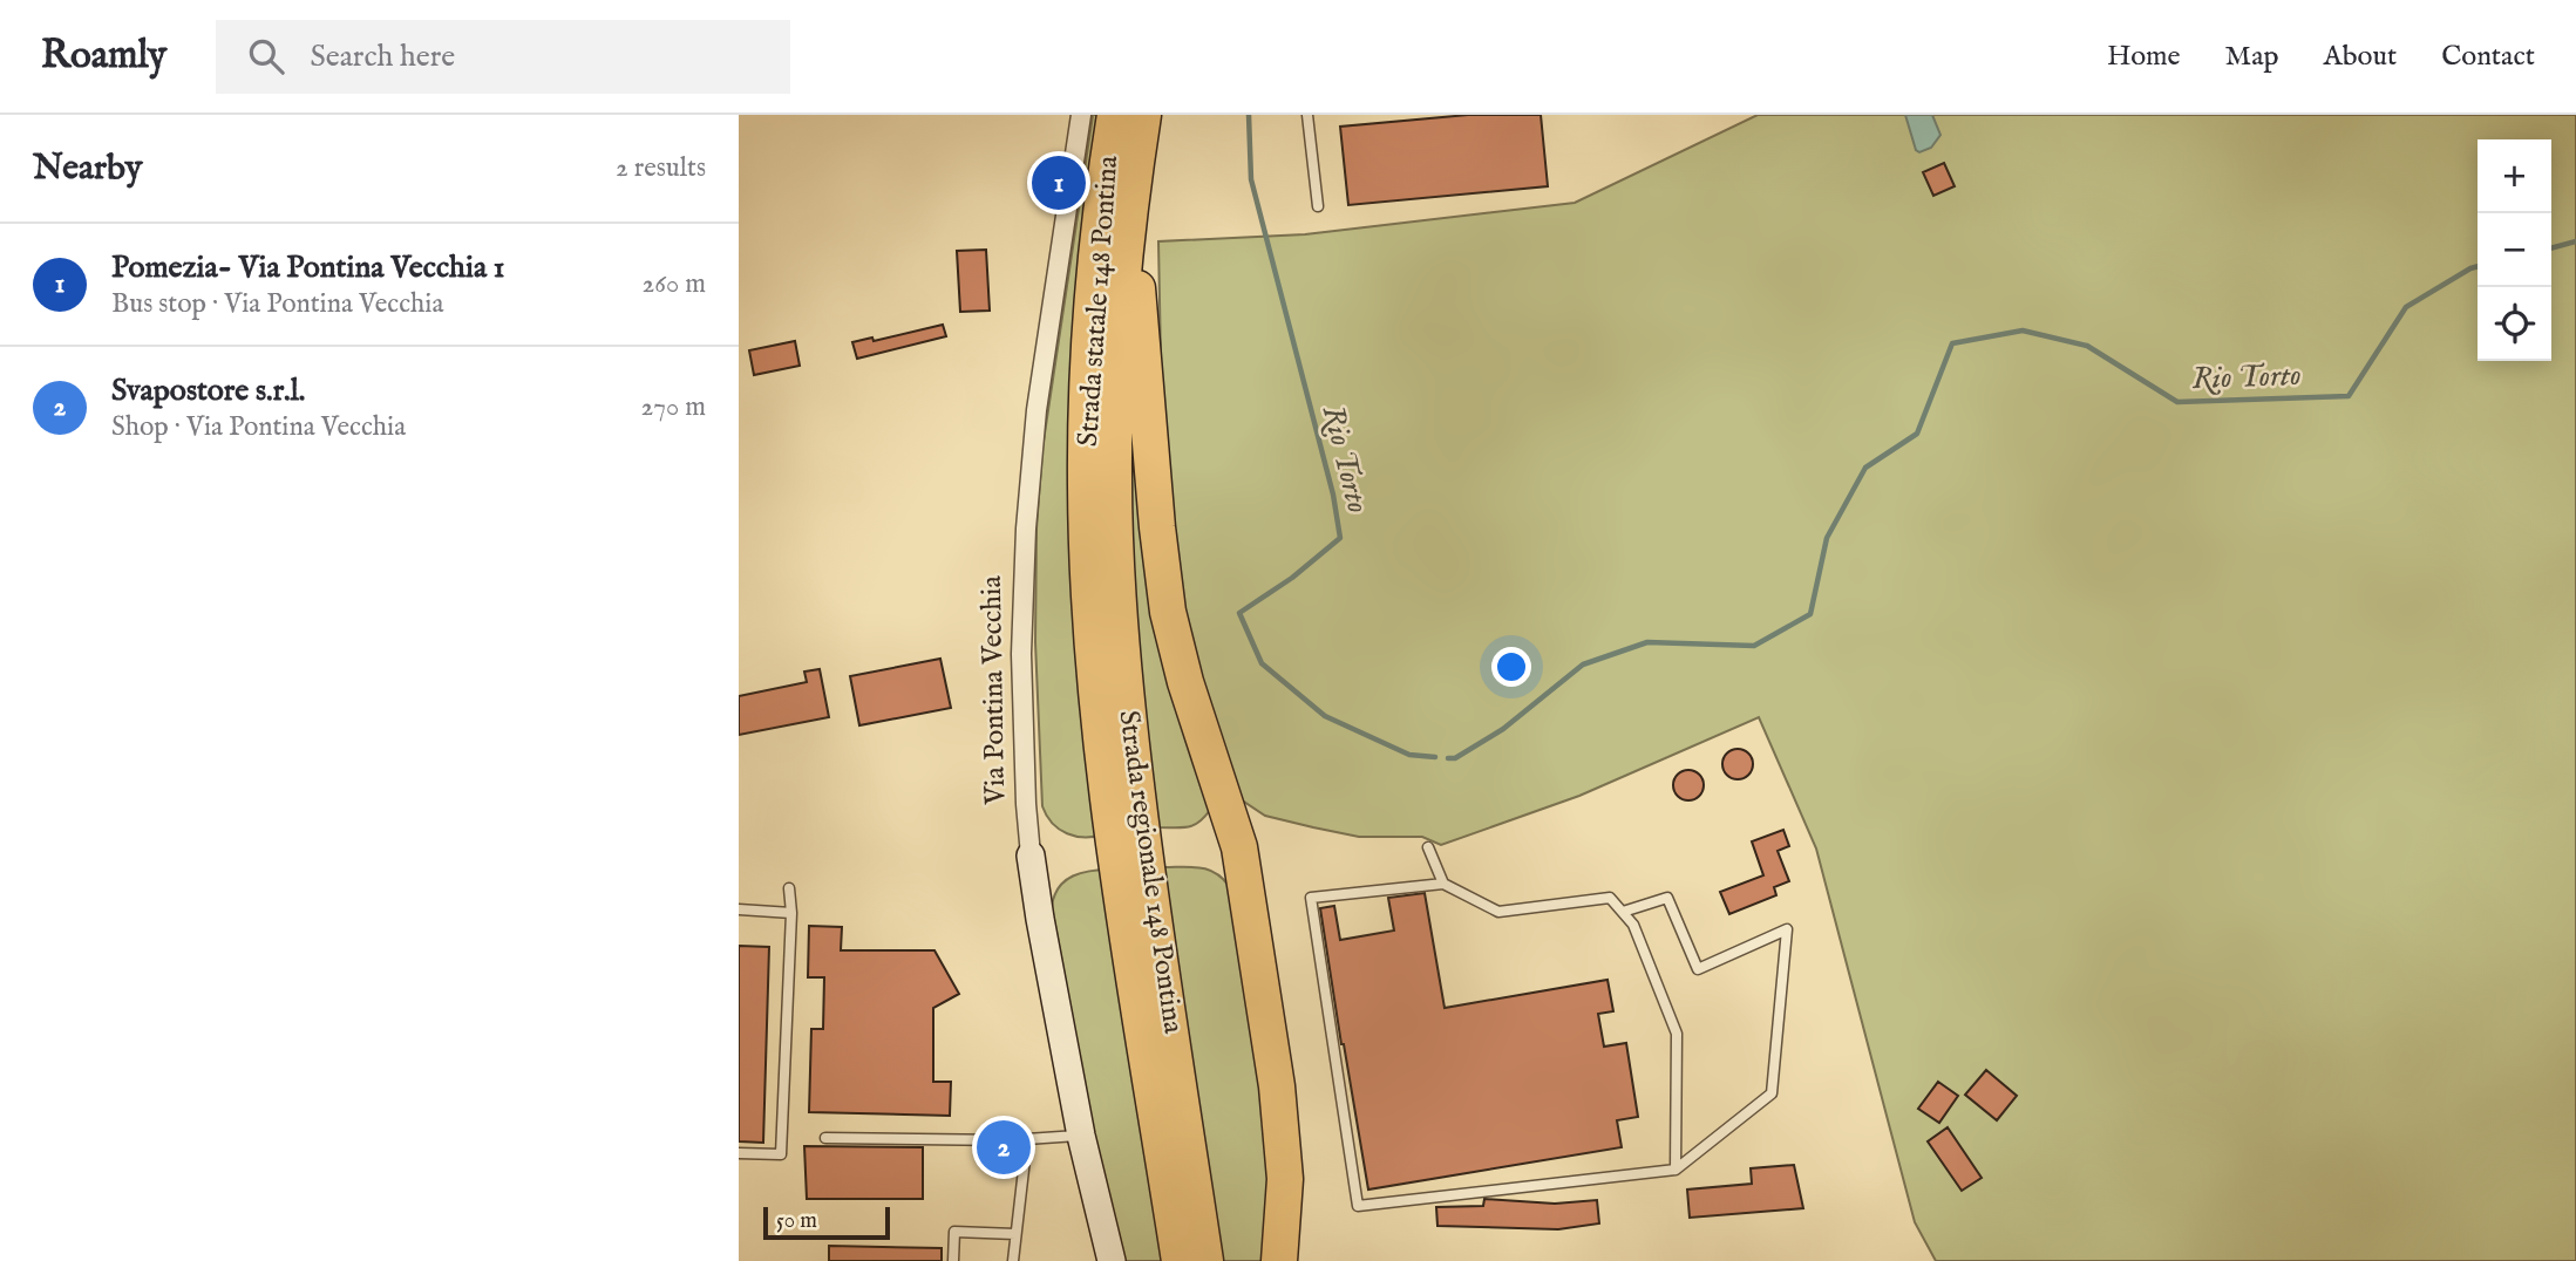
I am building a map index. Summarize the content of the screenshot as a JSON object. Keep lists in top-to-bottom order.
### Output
{
  "streets": {
    "highway": ["Strada statale 148 Pontina", "Strada regionale 148 Pontina"],
    "street": ["Via Pontina Vecchia"]
  },
  "crossings": [
    ["Strada statale 148 Pontina", "Strada regionale 148 Pontina"]
  ],
  "water": ["Rio Torto"],
  "scale_bar": "50 m",
  "page": {
    "header": "Roamly",
    "search": "Search here",
    "nav": [
      "Home",
      "Map",
      "About",
      "Contact"
    ],
    "heading": ["Nearby", "2 results"],
    "map_buttons": ["+", "−"],
    "pins": ["1", "2"],
    "list": [
      {
        "mark": "1",
        "name": "Pomezia- Via Pontina Vecchia 1",
        "note": "Bus stop · Via Pontina Vecchia",
        "value": "260 m"
      },
      {
        "mark": "2",
        "name": "Svapostore s.r.l.",
        "note": "Shop · Via Pontina Vecchia",
        "value": "270 m"
      }
    ],
    "scale": "50 m"
  }
}
